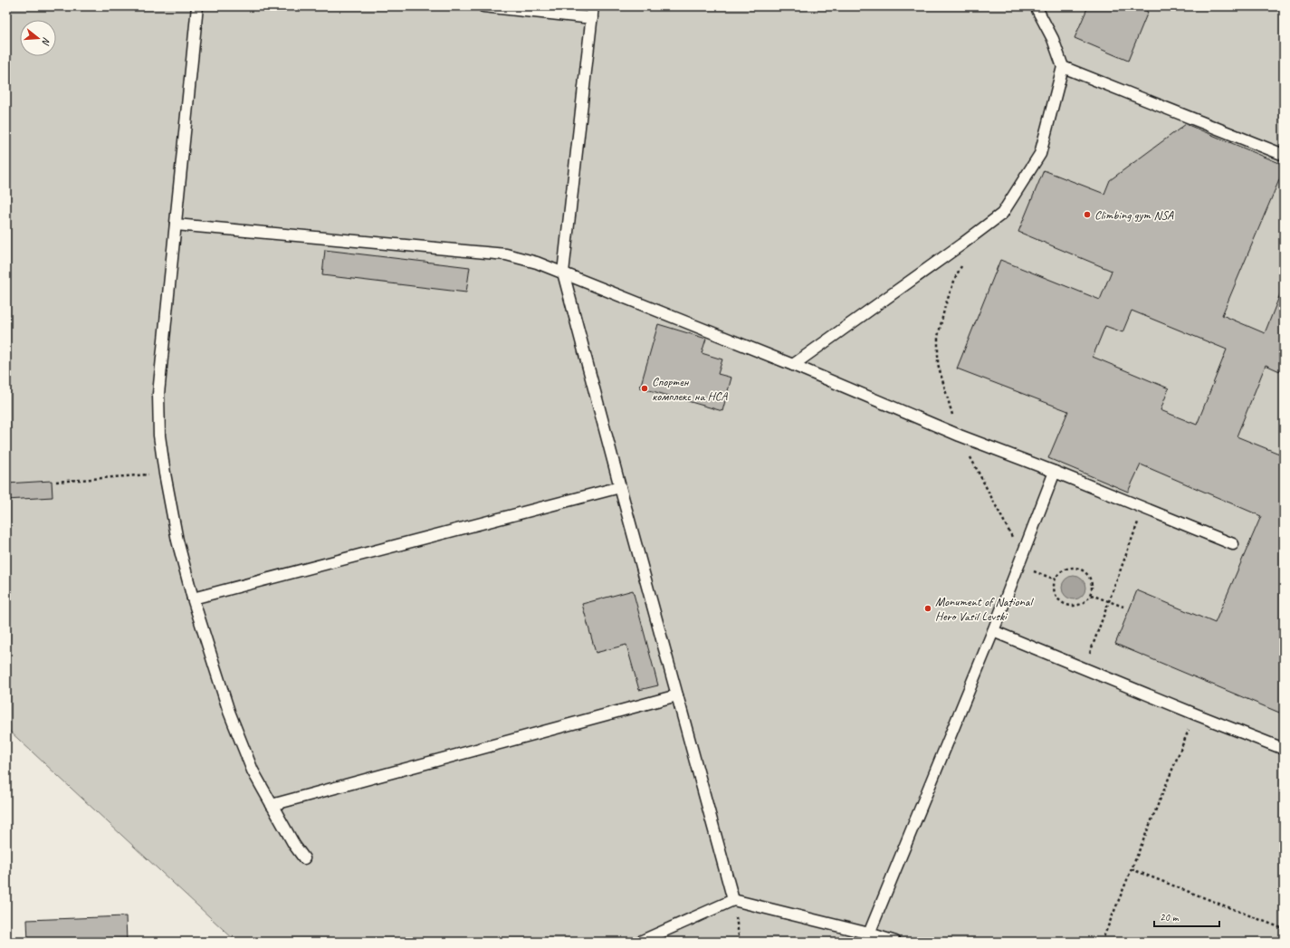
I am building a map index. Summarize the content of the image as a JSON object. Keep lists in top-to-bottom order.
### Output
{
  "places": ["Climbing gym NSA", "Спортен комплекс на НСА", "Monument of National Hero Vasil Levski"],
  "scale_bar": "20 m",
  "north": "right"
}
